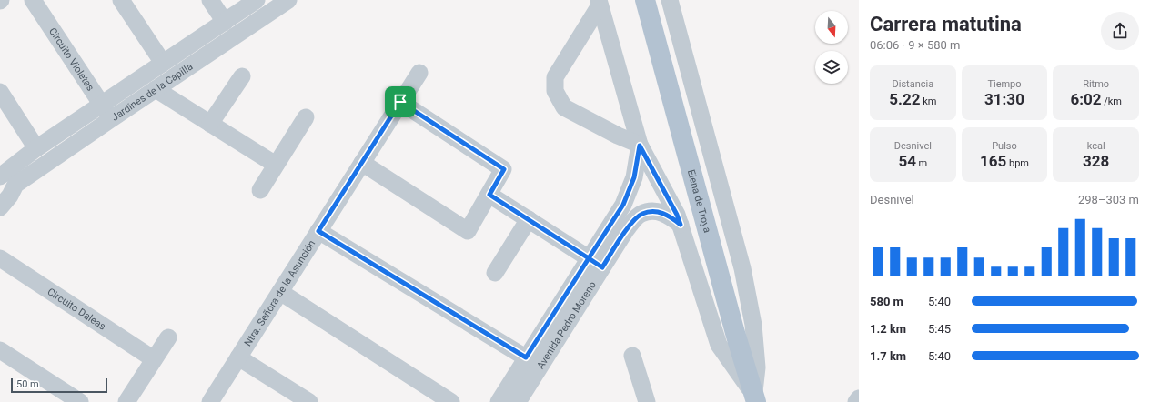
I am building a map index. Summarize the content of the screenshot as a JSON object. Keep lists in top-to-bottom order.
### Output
{
  "streets": {
    "main road": ["Elena de Troya"],
    "street": [
      "Circuito Violetas",
      "Jardines de la Capilla",
      "Ntra. Señora de la Asunción",
      "Circuito Daleas",
      "Avenida Pedro Moreno"
    ]
  },
  "crossings": [
    ["Circuito Violetas", "Jardines de la Capilla"]
  ],
  "scale_bar": "50 m",
  "north": "bottom",
  "page": {
    "heading": ["Carrera matutina", "06:06 · 9 × 580 m"],
    "stats": [
      ["Distancia", "5.22 km"],
      ["Tiempo", "31:30"],
      ["Ritmo", "6:02 /km"],
      ["Desnivel", "54 m"],
      ["Pulso", "165 bpm"],
      ["kcal", "328"]
    ],
    "chart": ["Desnivel", "298–303 m"],
    "list": [
      {
        "name": "580 m",
        "note": "5:40"
      },
      {
        "name": "1.2 km",
        "note": "5:45"
      },
      {
        "name": "1.7 km",
        "note": "5:40"
      }
    ],
    "scale": "50 m"
  }
}
